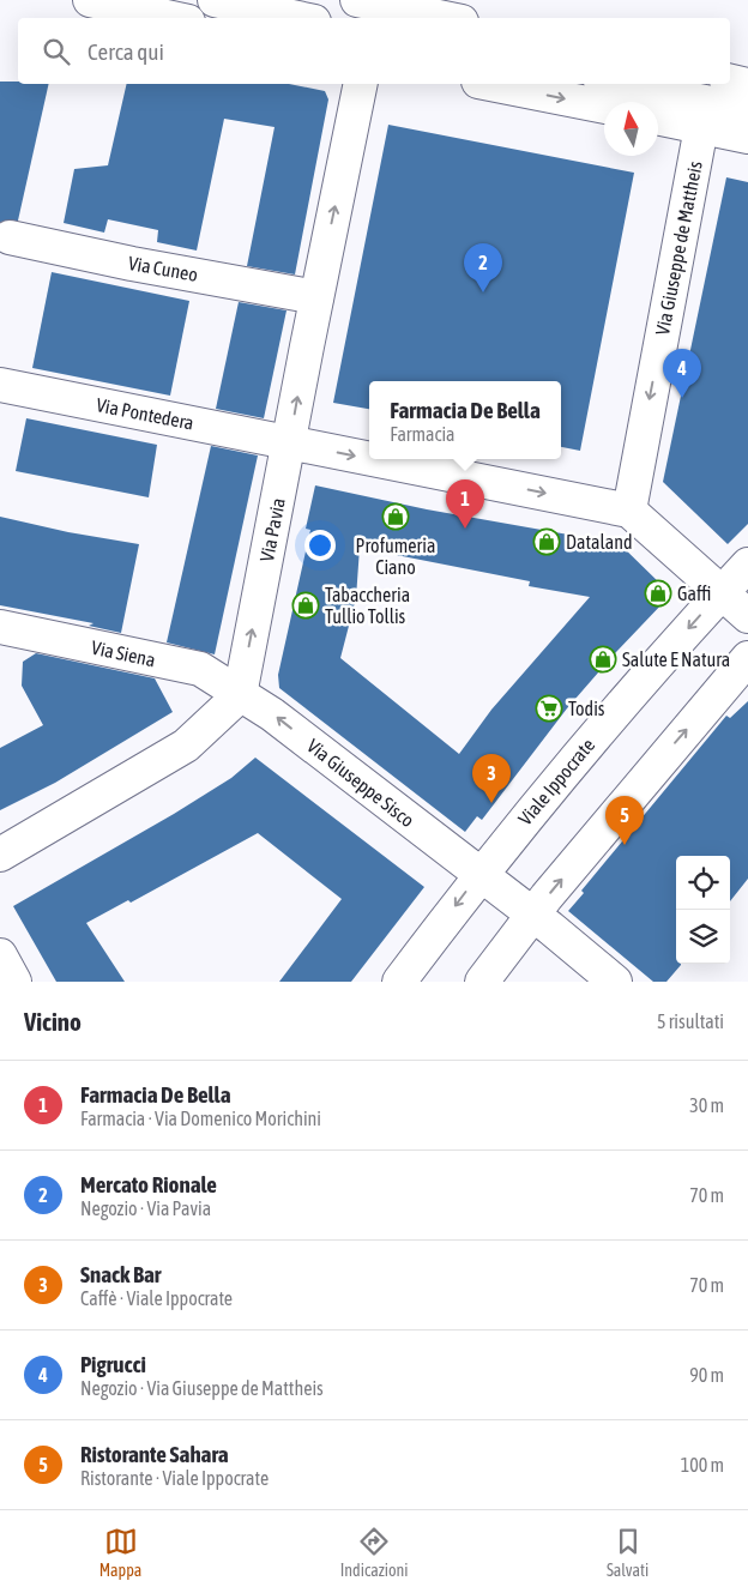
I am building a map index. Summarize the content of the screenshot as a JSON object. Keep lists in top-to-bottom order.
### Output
{
  "streets": {
    "street": [
      "Via Giuseppe de Mattheis",
      "Via Cuneo",
      "Via Pontedera",
      "Via Pavia",
      "Via Siena",
      "Viale Ippocrate",
      "Via Giuseppe Sisco"
    ]
  },
  "crossings": [
    ["Via Giuseppe de Mattheis", "Via Pontedera"],
    ["Via Cuneo", "Via Pavia"],
    ["Via Pontedera", "Via Pavia"],
    ["Via Pavia", "Via Siena"],
    ["Via Pavia", "Via Giuseppe Sisco"],
    ["Via Siena", "Via Giuseppe Sisco"],
    ["Viale Ippocrate", "Via Giuseppe Sisco"]
  ],
  "one_way": [
    "Via Giuseppe de Mattheis",
    "Via Pontedera",
    "Via Pavia",
    "Via Giuseppe Sisco"
  ],
  "places": {
    "shop": [
      "Profumeria Ciano",
      "Dataland",
      "Gaffi",
      "Tabaccheria Tullio Tollis",
      "Salute E Natura"
    ],
    "supermarket": ["Todis"]
  },
  "north": "top",
  "page": {
    "search": "Cerca qui",
    "pins": [
      "2",
      "4",
      "1",
      "3",
      "5"
    ],
    "popup": ["Farmacia De Bella", "Farmacia"],
    "heading": ["Vicino", "5 risultati"],
    "list": [
      {
        "mark": "1",
        "name": "Farmacia De Bella",
        "note": "Farmacia · Via Domenico Morichini",
        "value": "30 m"
      },
      {
        "mark": "2",
        "name": "Mercato Rionale",
        "note": "Negozio · Via Pavia",
        "value": "70 m"
      },
      {
        "mark": "3",
        "name": "Snack Bar",
        "note": "Caffè · Viale Ippocrate",
        "value": "70 m"
      },
      {
        "mark": "4",
        "name": "Pigrucci",
        "note": "Negozio · Via Giuseppe de Mattheis",
        "value": "90 m"
      },
      {
        "mark": "5",
        "name": "Ristorante Sahara",
        "note": "Ristorante · Viale Ippocrate",
        "value": "100 m"
      }
    ],
    "nav": ["Mappa", "Indicazioni", "Salvati"]
  }
}
